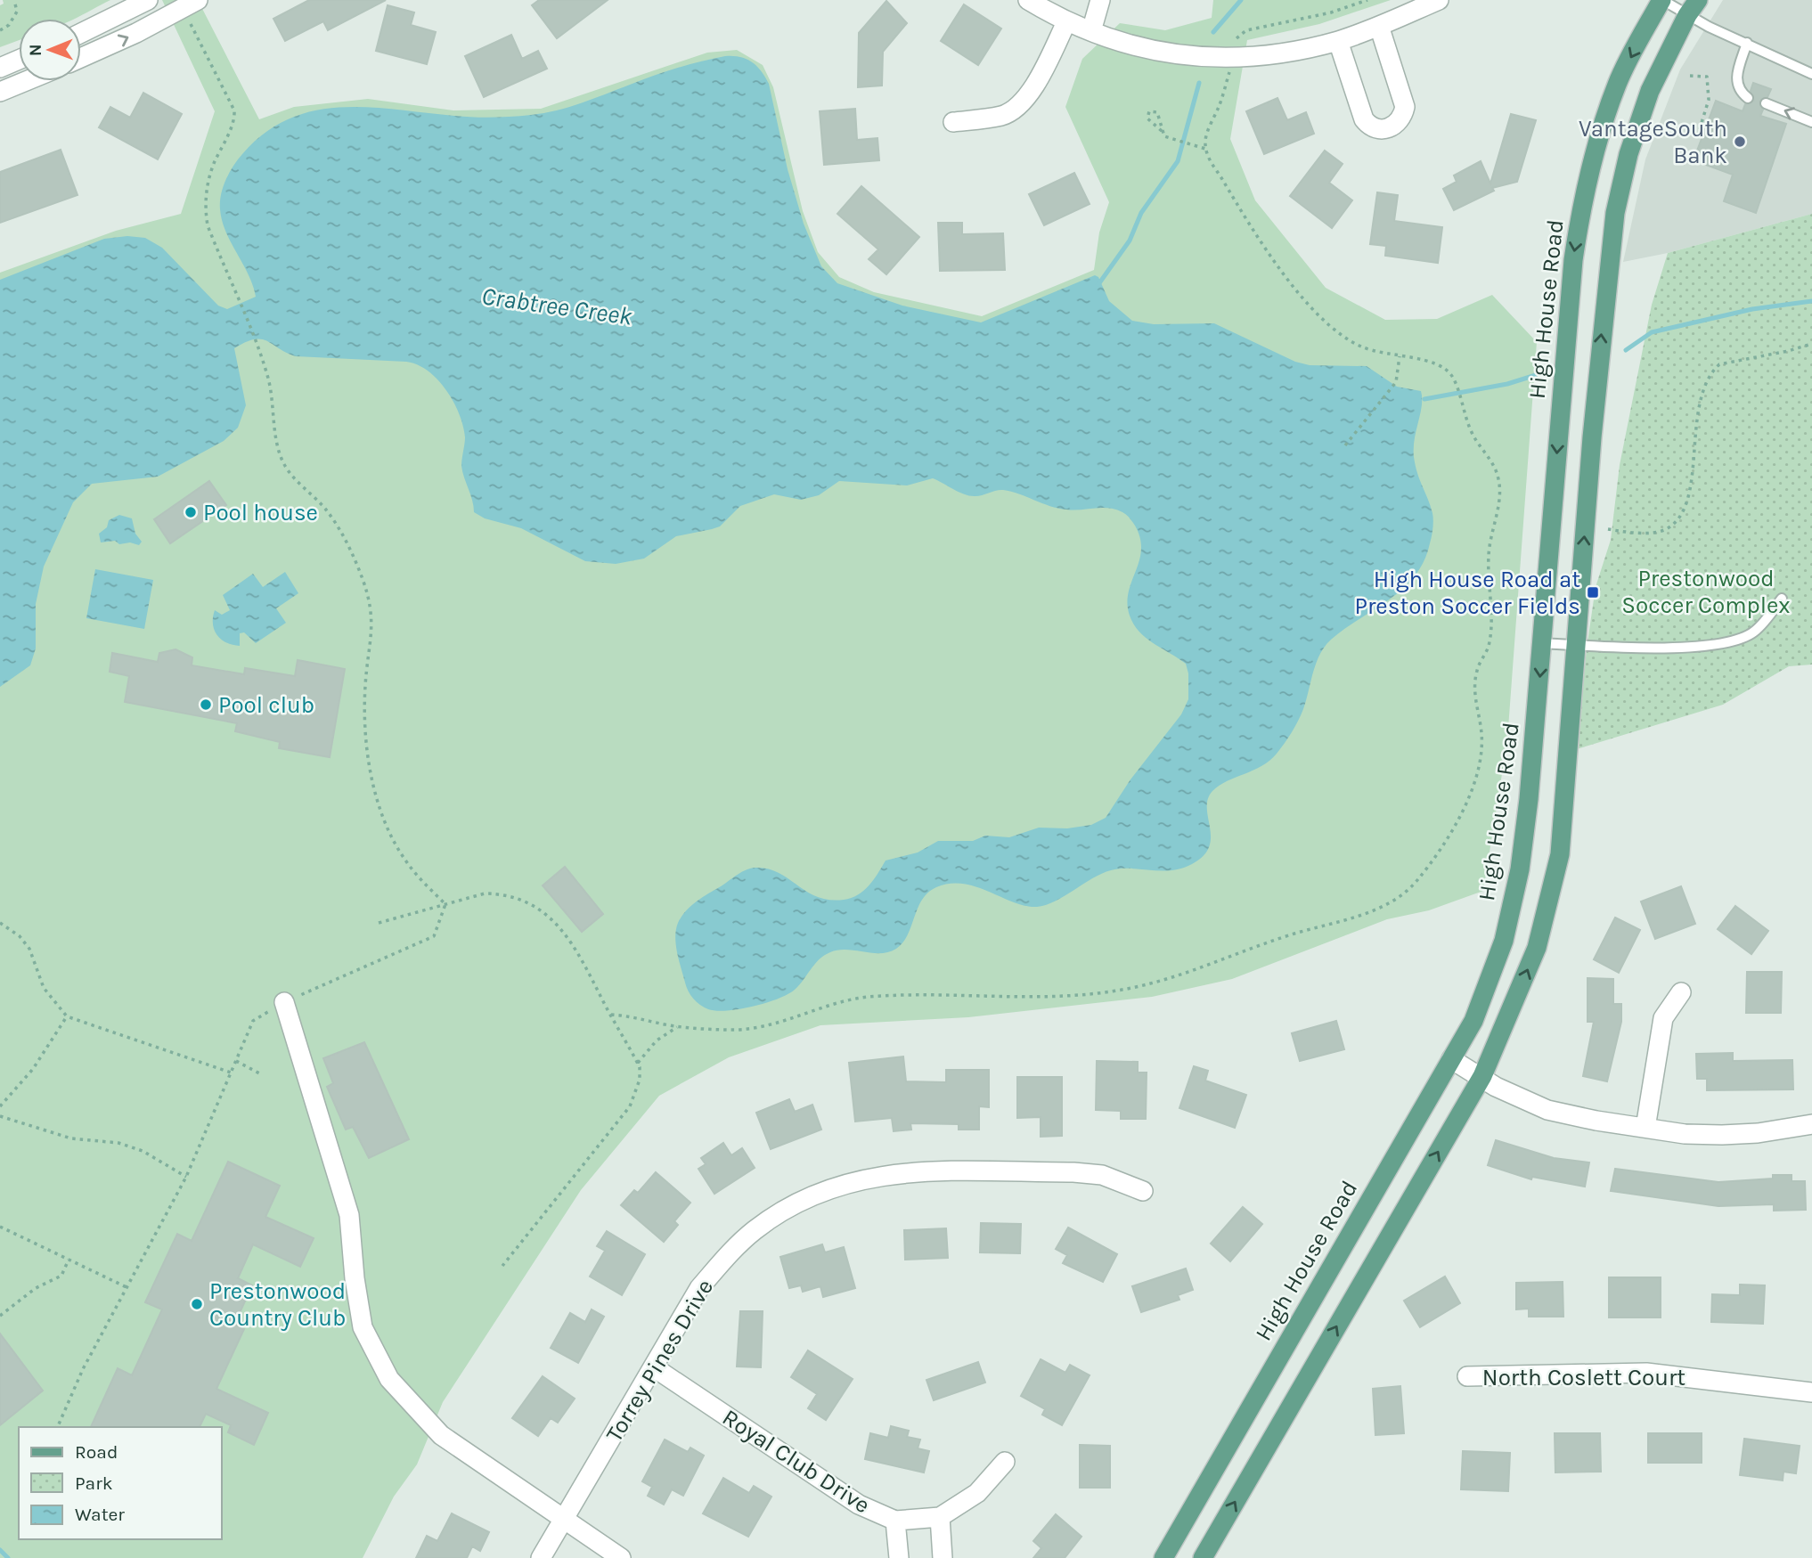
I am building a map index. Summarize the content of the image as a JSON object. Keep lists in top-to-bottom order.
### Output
{
  "streets": {
    "main road": ["High House Road"],
    "street": ["Torrey Pines Drive", "North Coslett Court", "Royal Club Drive"]
  },
  "crossings": [
    ["Torrey Pines Drive", "Royal Club Drive"]
  ],
  "water": ["Crabtree Creek"],
  "parks": ["Prestonwood Soccer Complex"],
  "places": {
    "other": [
      "VantageSouth Bank",
      "Pool house",
      "Pool club",
      "Prestonwood Country Club"
    ],
    "transit": ["High House Road at Preston Soccer Fields"]
  },
  "legend": ["Road", "Park", "Water"],
  "north": "left"
}
